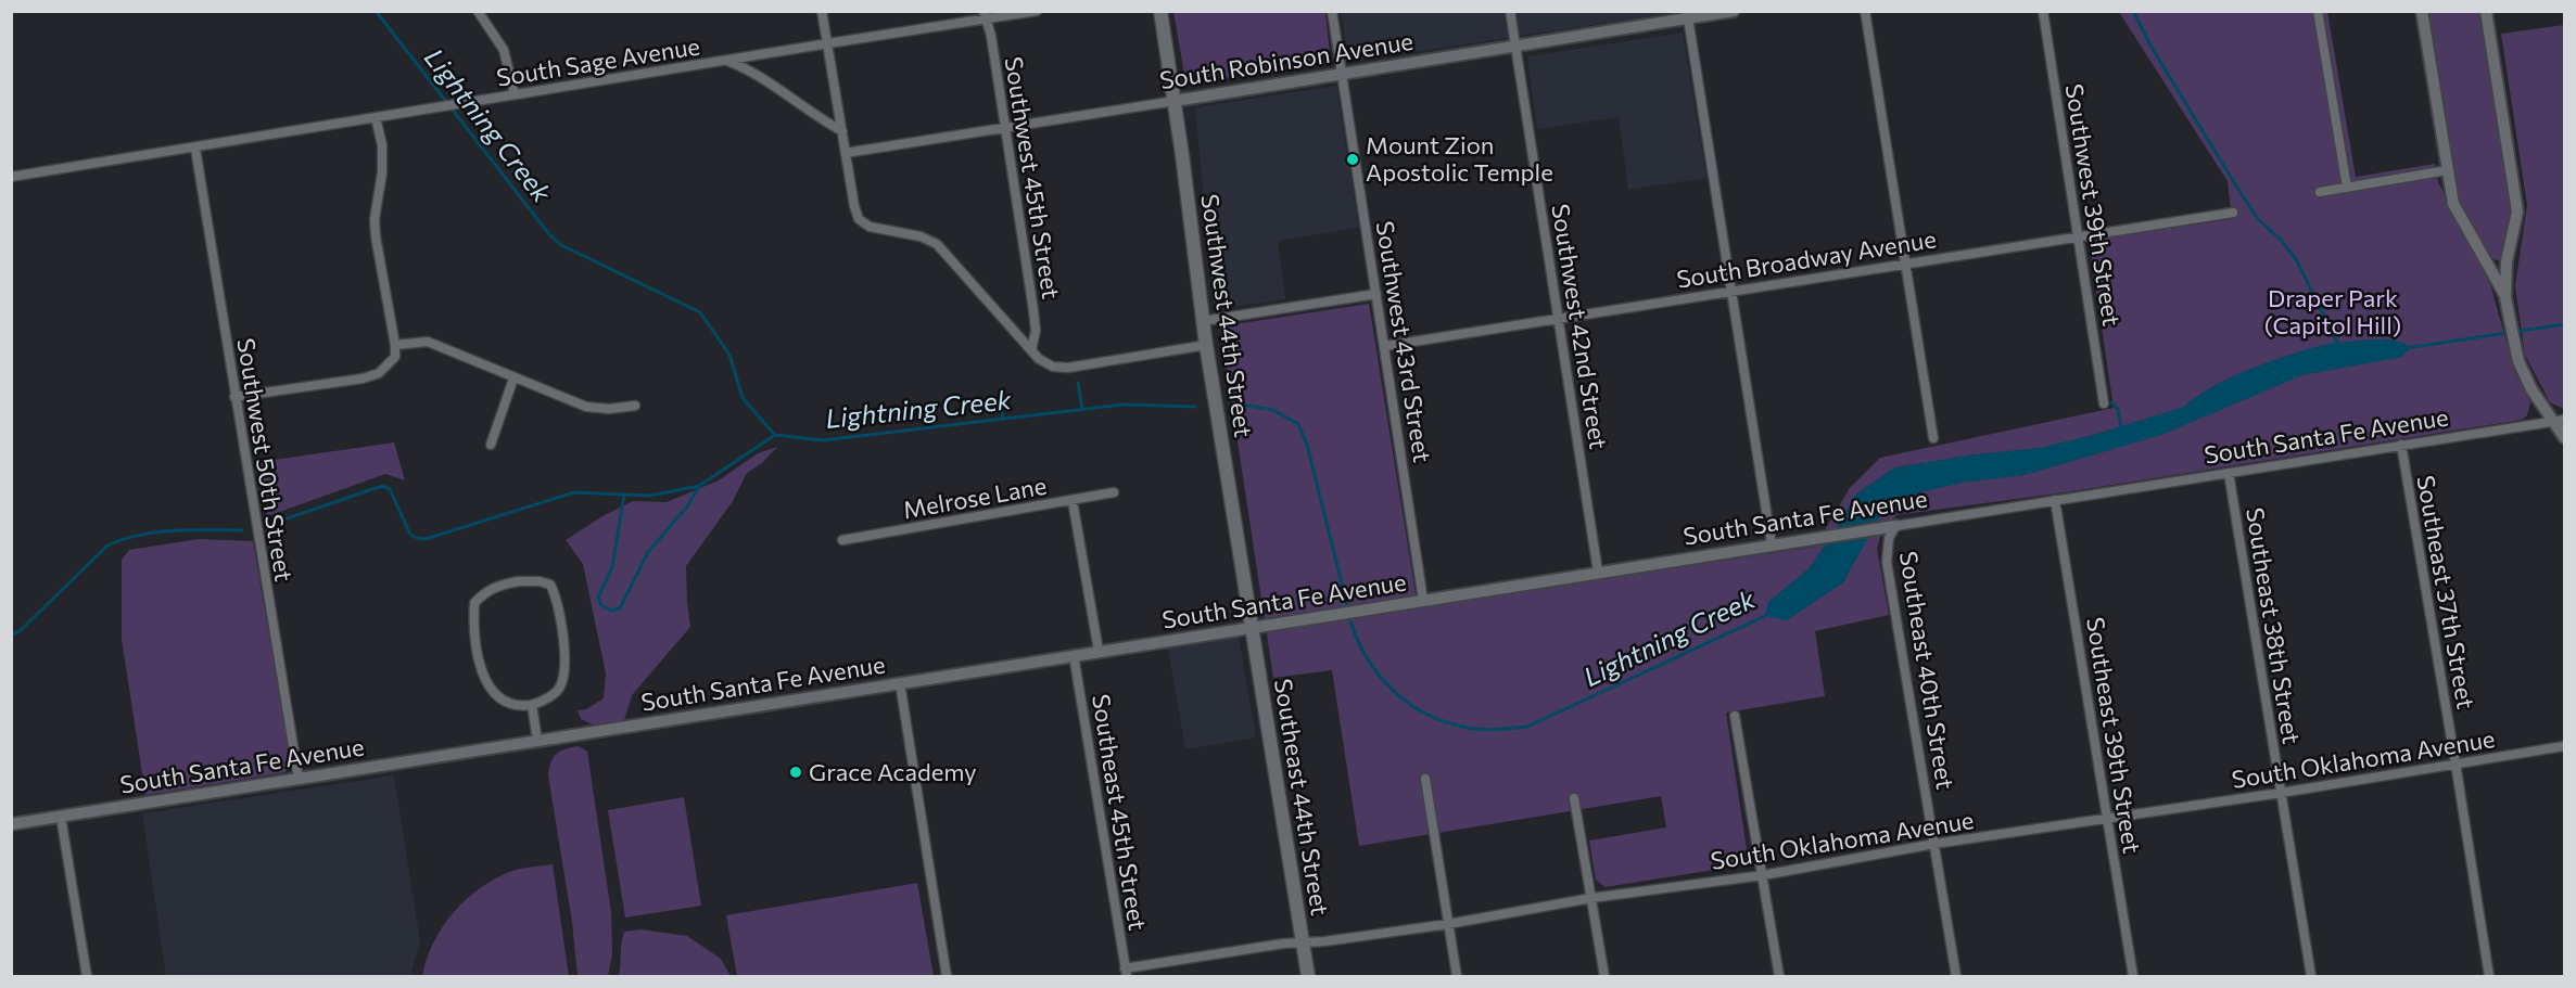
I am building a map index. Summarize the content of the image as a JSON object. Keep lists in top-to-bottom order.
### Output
{
  "streets": {
    "main road": ["Southwest 44th Street", "Southeast 44th Street"],
    "street": [
      "South Robinson Avenue",
      "South Sage Avenue",
      "Southwest 45th Street",
      "Southwest 39th Street",
      "South Broadway Avenue",
      "Southwest 42nd Street",
      "Southwest 43rd Street",
      "South Santa Fe Avenue",
      "Southwest 50th Street",
      "Melrose Lane",
      "Southeast 37th Street",
      "Southeast 38th Street",
      "Southeast 40th Street",
      "Southeast 39th Street",
      "South Oklahoma Avenue",
      "Southeast 45th Street"
    ]
  },
  "crossings": [
    ["South Robinson Avenue", "Southwest 45th Street"],
    ["South Robinson Avenue", "Southwest 44th Street"],
    ["South Robinson Avenue", "Southwest 42nd Street"],
    ["South Robinson Avenue", "Southwest 43rd Street"],
    ["South Sage Avenue", "Southwest 45th Street"],
    ["South Sage Avenue", "Southwest 50th Street"],
    ["Southwest 39th Street", "South Broadway Avenue"],
    ["South Broadway Avenue", "Southwest 42nd Street"],
    ["South Broadway Avenue", "Southwest 43rd Street"],
    ["Southwest 44th Street", "South Santa Fe Avenue"],
    ["Southwest 44th Street", "Southeast 44th Street"],
    ["Southwest 42nd Street", "South Santa Fe Avenue"],
    ["Southwest 43rd Street", "South Santa Fe Avenue"],
    ["South Santa Fe Avenue", "Southwest 50th Street"],
    ["South Santa Fe Avenue", "Southeast 37th Street"],
    ["South Santa Fe Avenue", "Southeast 38th Street"],
    ["South Santa Fe Avenue", "Southeast 40th Street"],
    ["South Santa Fe Avenue", "Southeast 39th Street"],
    ["South Santa Fe Avenue", "Southeast 44th Street"],
    ["South Santa Fe Avenue", "Southeast 45th Street"],
    ["Southeast 37th Street", "South Oklahoma Avenue"],
    ["Southeast 38th Street", "South Oklahoma Avenue"],
    ["Southeast 40th Street", "South Oklahoma Avenue"],
    ["Southeast 39th Street", "South Oklahoma Avenue"],
    ["South Oklahoma Avenue", "Southeast 44th Street"],
    ["South Oklahoma Avenue", "Southeast 45th Street"]
  ],
  "water": ["Lightning Creek"],
  "parks": ["Draper Park (Capitol Hill)"],
  "places": ["Mount Zion Apostolic Temple", "Grace Academy"]
}
